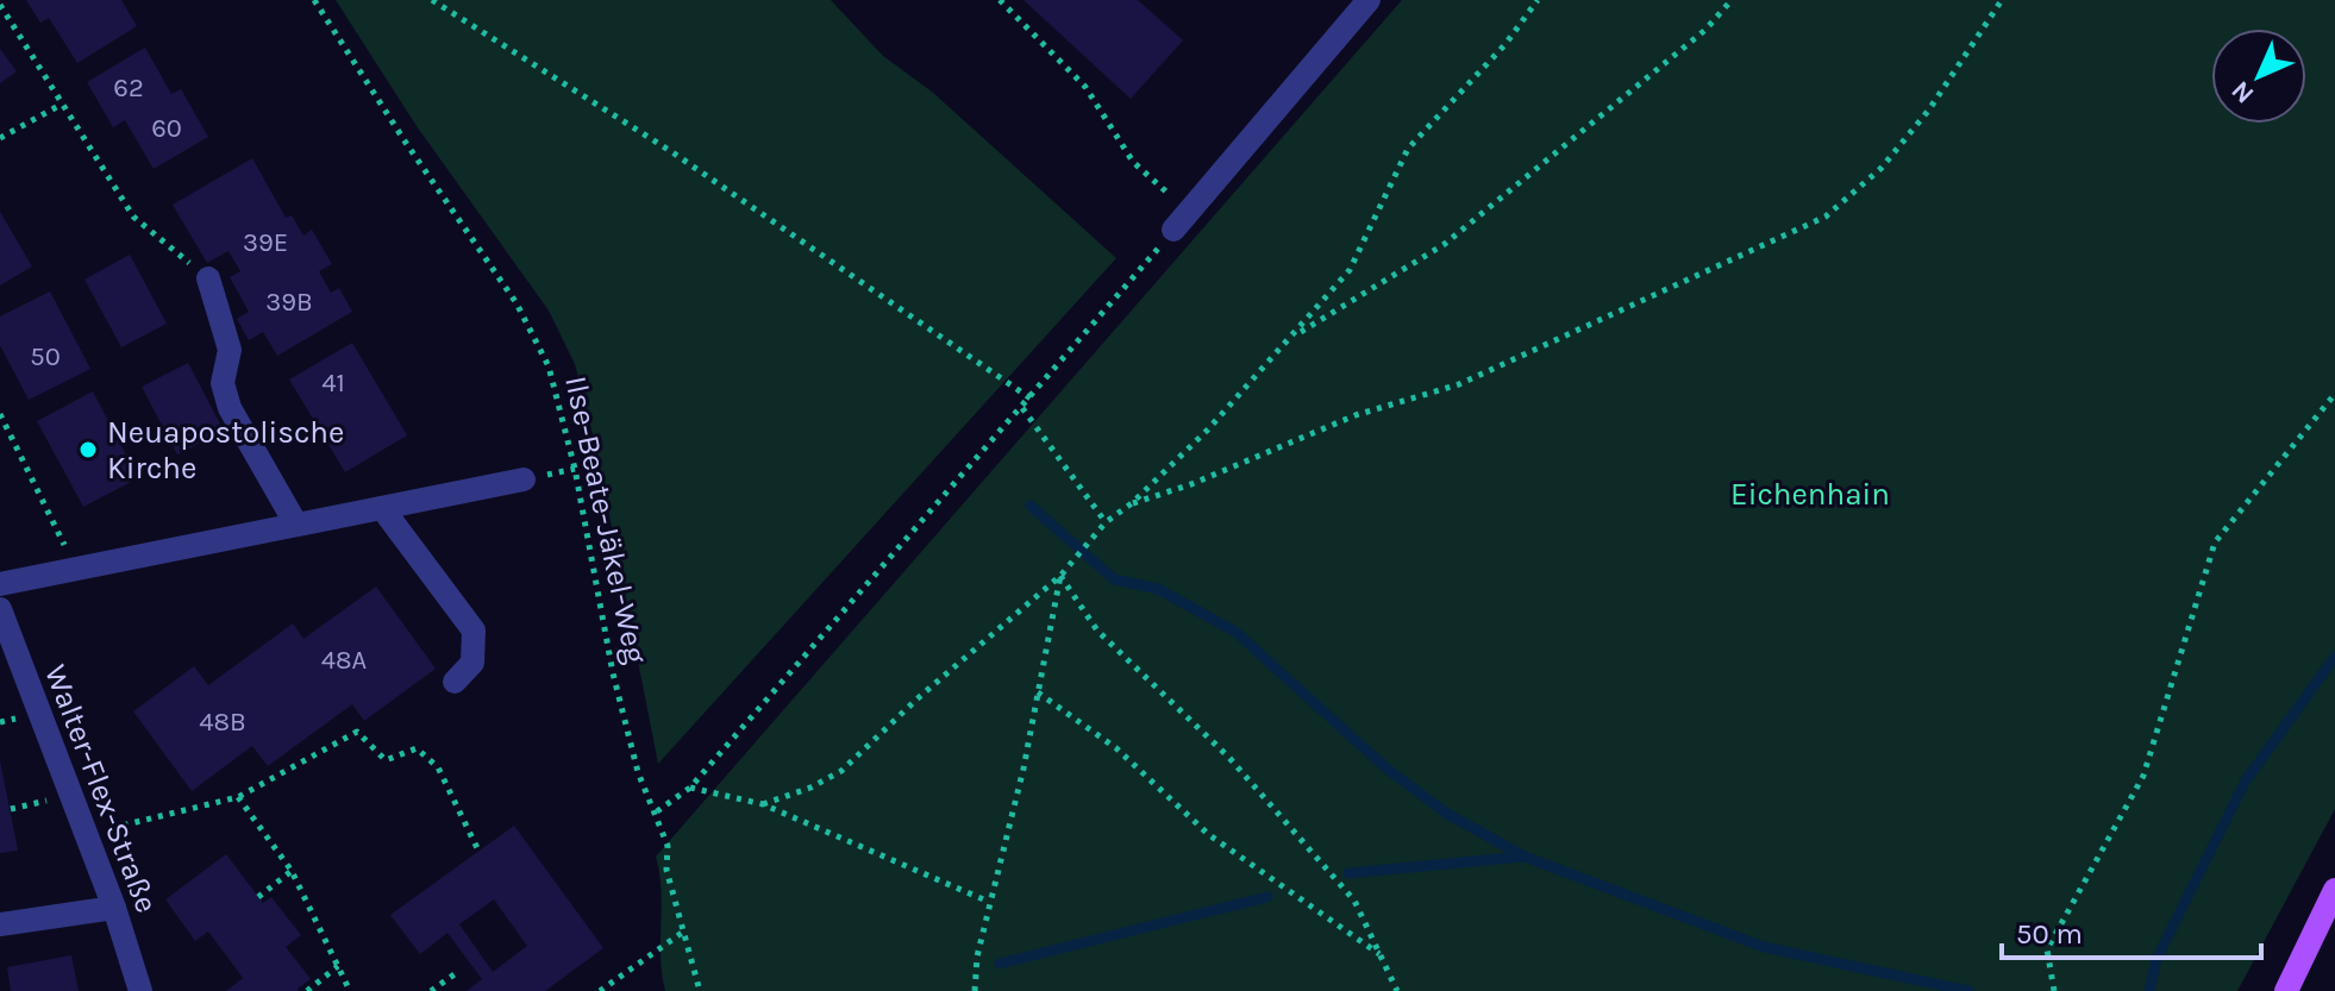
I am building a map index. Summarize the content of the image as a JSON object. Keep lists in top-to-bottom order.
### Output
{
  "streets": {
    "street": ["Walter-Flex-Straße"],
    "path": ["Ilse-Beate-Jäkel-Weg"]
  },
  "parks": ["Eichenhain"],
  "places": ["Neuapostolische Kirche"],
  "house_numbers": [
    "62",
    "60",
    "39E",
    "39B",
    "50",
    "41",
    "48A",
    "48B"
  ],
  "scale_bar": "50 m",
  "north": "bottom left"
}
